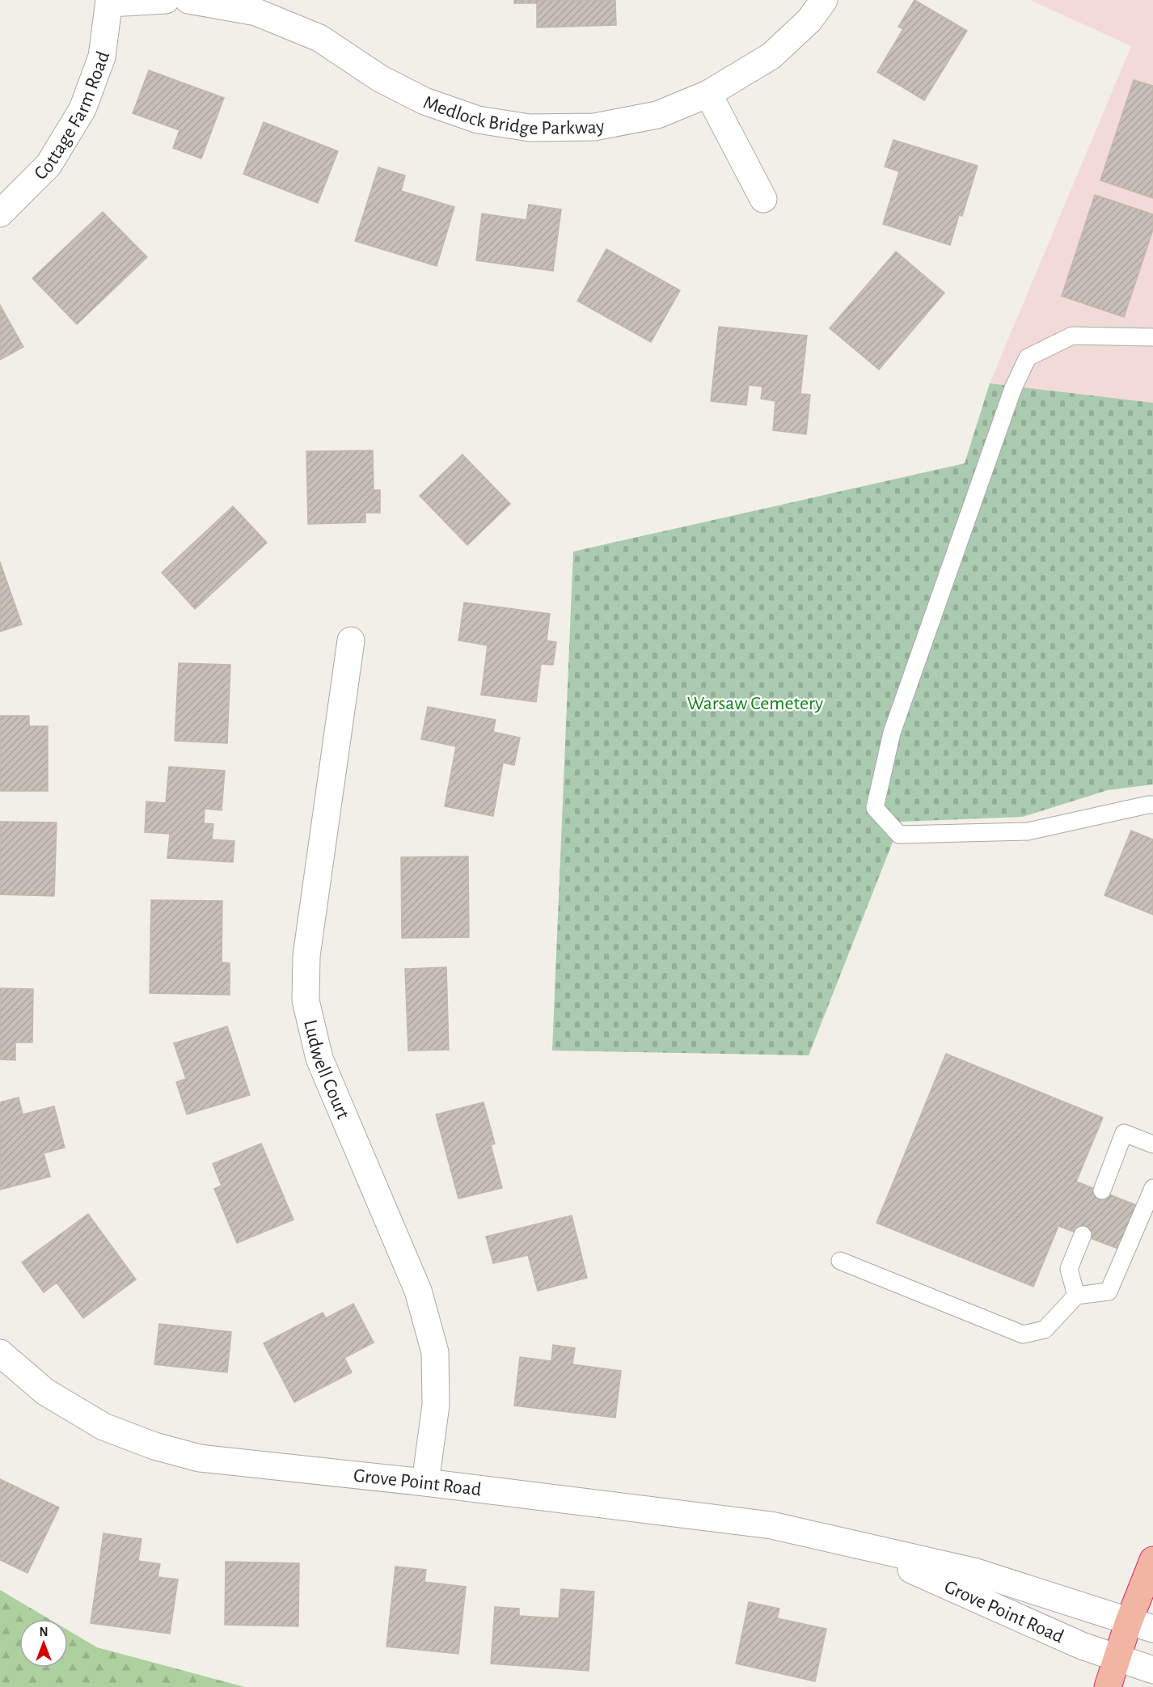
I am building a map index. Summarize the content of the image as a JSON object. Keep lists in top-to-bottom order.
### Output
{
  "streets": {
    "street": [
      "Medlock Bridge Parkway",
      "Cottage Farm Road",
      "Ludwell Court",
      "Grove Point Road"
    ]
  },
  "crossings": [
    ["Ludwell Court", "Grove Point Road"]
  ],
  "parks": ["Warsaw Cemetery"],
  "north": "top"
}
